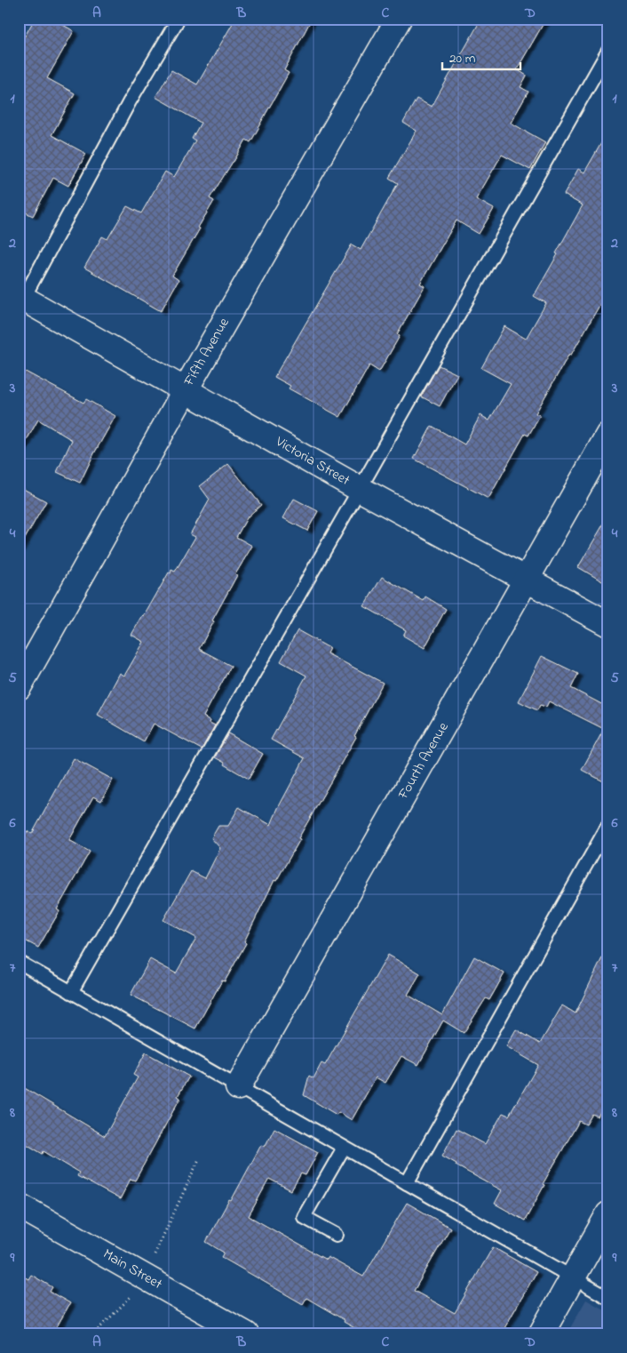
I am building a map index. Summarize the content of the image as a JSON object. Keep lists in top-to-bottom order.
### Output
{
  "streets": {
    "street": [
      "Fifth Avenue",
      "Victoria Street",
      "Fourth Avenue",
      "Main Street"
    ]
  },
  "crossings": [
    ["Fifth Avenue", "Victoria Street"],
    ["Victoria Street", "Fourth Avenue"]
  ],
  "scale_bar": "20 m",
  "grid": {
    "columns": [
      "A",
      "B",
      "C",
      "D"
    ],
    "rows": [
      "1",
      "2",
      "3",
      "4",
      "5",
      "6",
      "7",
      "8",
      "9"
    ]
  }
}
